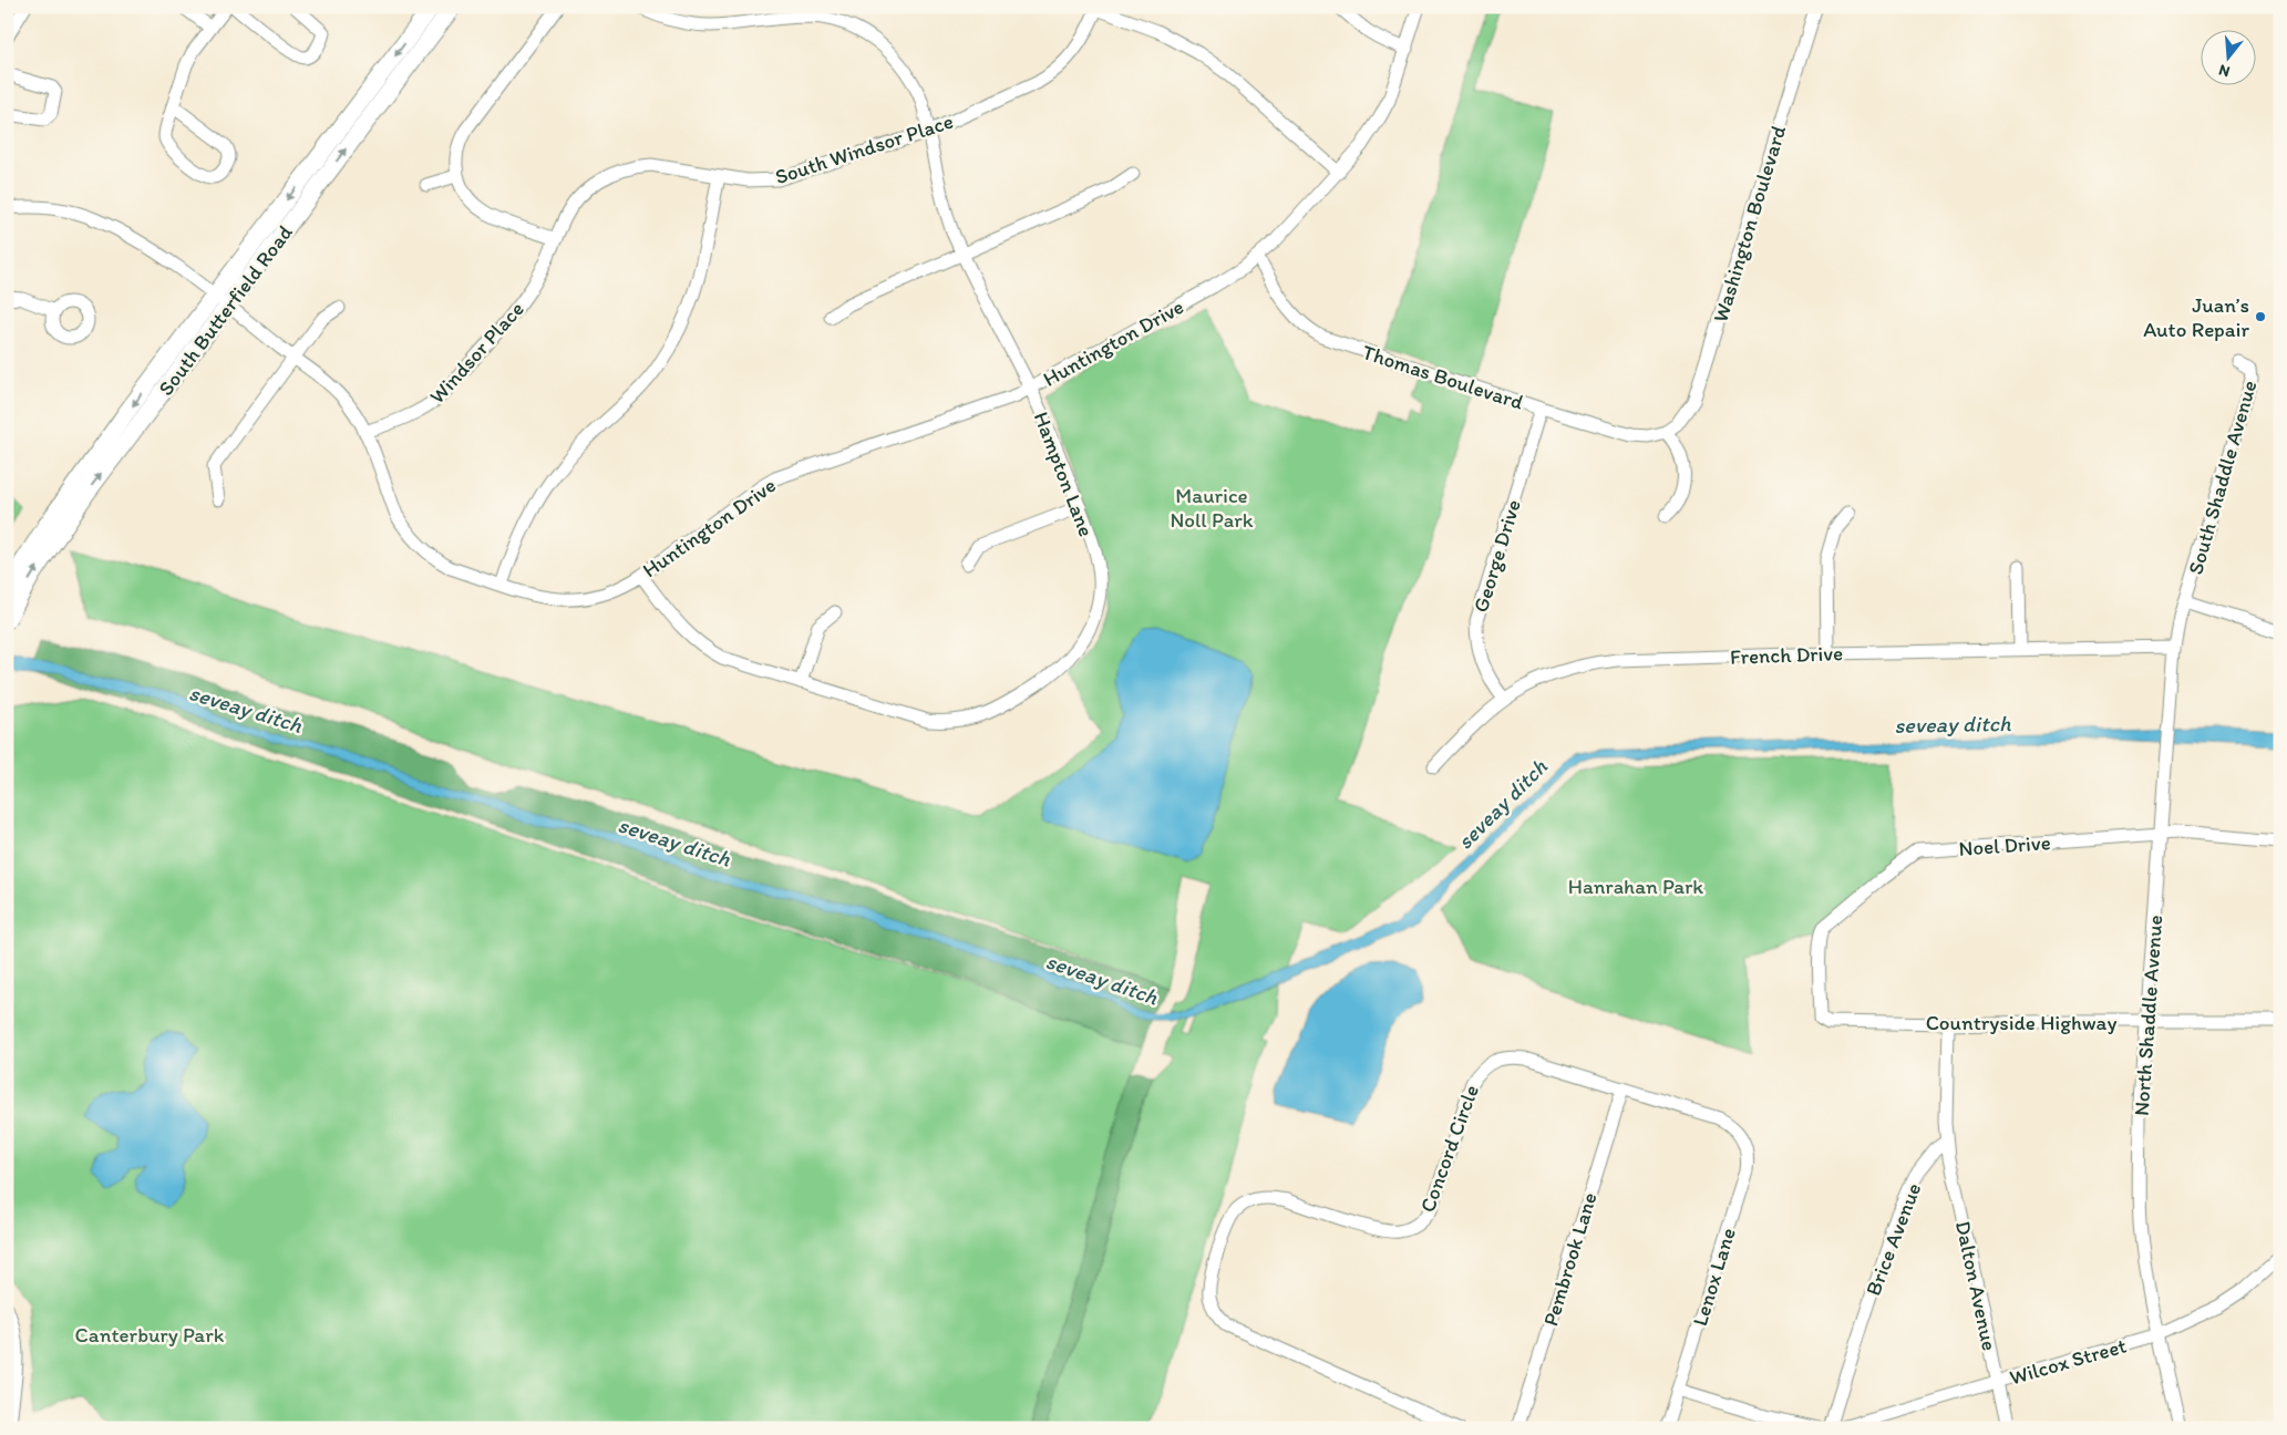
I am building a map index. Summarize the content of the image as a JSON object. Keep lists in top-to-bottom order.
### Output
{
  "streets": {
    "main road": ["South Butterfield Road"],
    "street": [
      "South Windsor Place",
      "Washington Boulevard",
      "Huntington Drive",
      "Windsor Place",
      "Thomas Boulevard",
      "Hampton Lane",
      "South Shaddle Avenue",
      "George Drive",
      "French Drive",
      "Noel Drive",
      "North Shaddle Avenue",
      "Countryside Highway",
      "Concord Circle",
      "Brice Avenue",
      "Pembrook Lane",
      "Lenox Lane",
      "Dalton Avenue",
      "Wilcox Street"
    ]
  },
  "crossings": [
    ["South Windsor Place", "Windsor Place"],
    ["South Windsor Place", "Hampton Lane"],
    ["Washington Boulevard", "Thomas Boulevard"],
    ["South Butterfield Road", "Huntington Drive"],
    ["Huntington Drive", "Windsor Place"],
    ["Huntington Drive", "Thomas Boulevard"],
    ["Huntington Drive", "Hampton Lane"],
    ["Thomas Boulevard", "George Drive"],
    ["South Shaddle Avenue", "North Shaddle Avenue"],
    ["George Drive", "French Drive"],
    ["French Drive", "North Shaddle Avenue"],
    ["Noel Drive", "North Shaddle Avenue"],
    ["Noel Drive", "Countryside Highway"],
    ["North Shaddle Avenue", "Countryside Highway"],
    ["North Shaddle Avenue", "Wilcox Street"],
    ["Concord Circle", "Pembrook Lane"],
    ["Concord Circle", "Lenox Lane"],
    ["Brice Avenue", "Dalton Avenue"],
    ["Dalton Avenue", "Wilcox Street"]
  ],
  "water": ["seveay ditch"],
  "parks": ["Maurice Noll Park", "Hanrahan Park", "Canterbury Park"],
  "places": ["Juan’s Auto Repair"],
  "north": "bottom"
}
